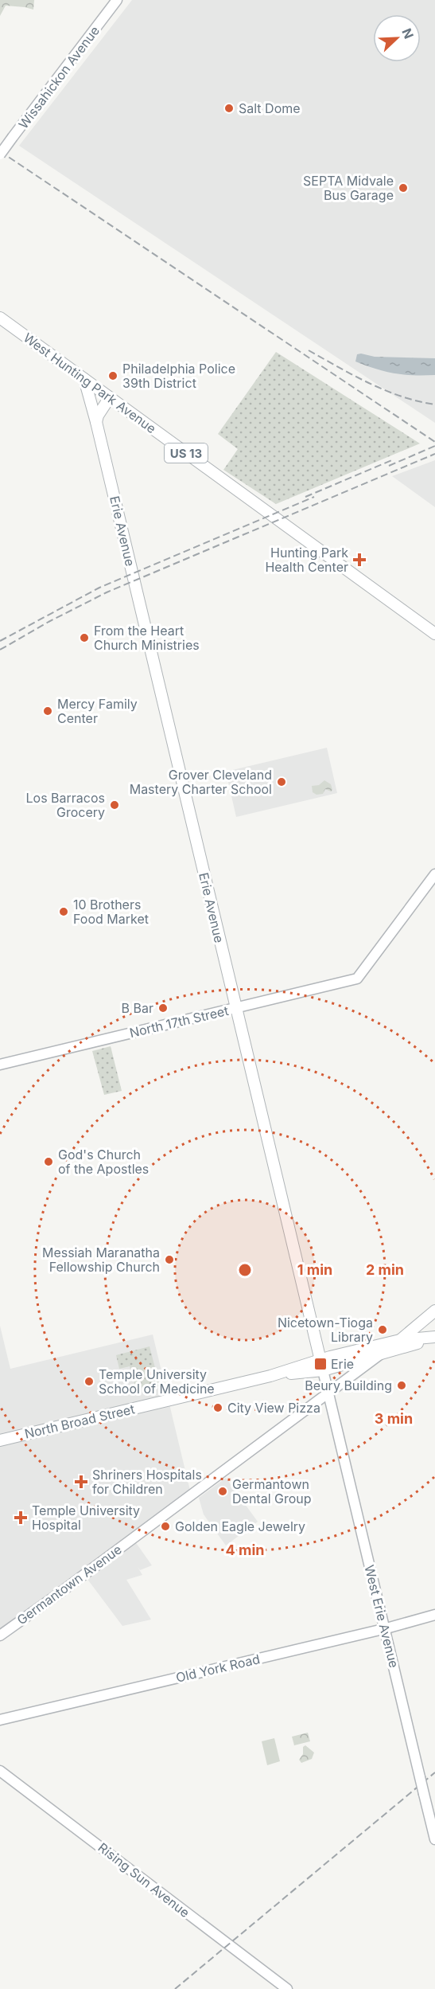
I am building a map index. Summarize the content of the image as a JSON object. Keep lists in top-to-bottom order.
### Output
{
  "streets": {
    "main road": [
      "West Hunting Park Avenue",
      "US 13",
      "Erie Avenue",
      "North Broad Street",
      "Germantown Avenue"
    ],
    "street": [
      "Wissahickon Avenue",
      "North 17th Street",
      "West Erie Avenue",
      "Old York Road",
      "Rising Sun Avenue"
    ]
  },
  "crossings": [
    ["West Hunting Park Avenue", "Erie Avenue"],
    ["Erie Avenue", "North 17th Street"],
    ["Erie Avenue", "North Broad Street"],
    ["Erie Avenue", "Germantown Avenue"],
    ["Erie Avenue", "West Erie Avenue"],
    ["North Broad Street", "Germantown Avenue"],
    ["Germantown Avenue", "West Erie Avenue"],
    ["West Erie Avenue", "Old York Road"]
  ],
  "places": {
    "other": [
      "Salt Dome",
      "SEPTA Midvale Bus Garage",
      "Philadelphia Police 39th District",
      "From the Heart Church Ministries",
      "Mercy Family Center",
      "Grover Cleveland Mastery Charter School",
      "Los Barracos Grocery",
      "10 Brothers Food Market",
      "B Bar",
      "God's Church of the Apostles",
      "Messiah Maranatha Fellowship Church",
      "Nicetown-Tioga Library",
      "Temple University School of Medicine",
      "Beury Building",
      "City View Pizza",
      "Germantown Dental Group",
      "Golden Eagle Jewelry"
    ],
    "health": ["Hunting Park Health Center", "Shriners Hospitals for Children", "Temple University Hospital"],
    "transit": ["Erie"]
  },
  "north": "top right",
  "rings": [
    "1 min",
    "2 min",
    "3 min",
    "4 min"
  ]
}
